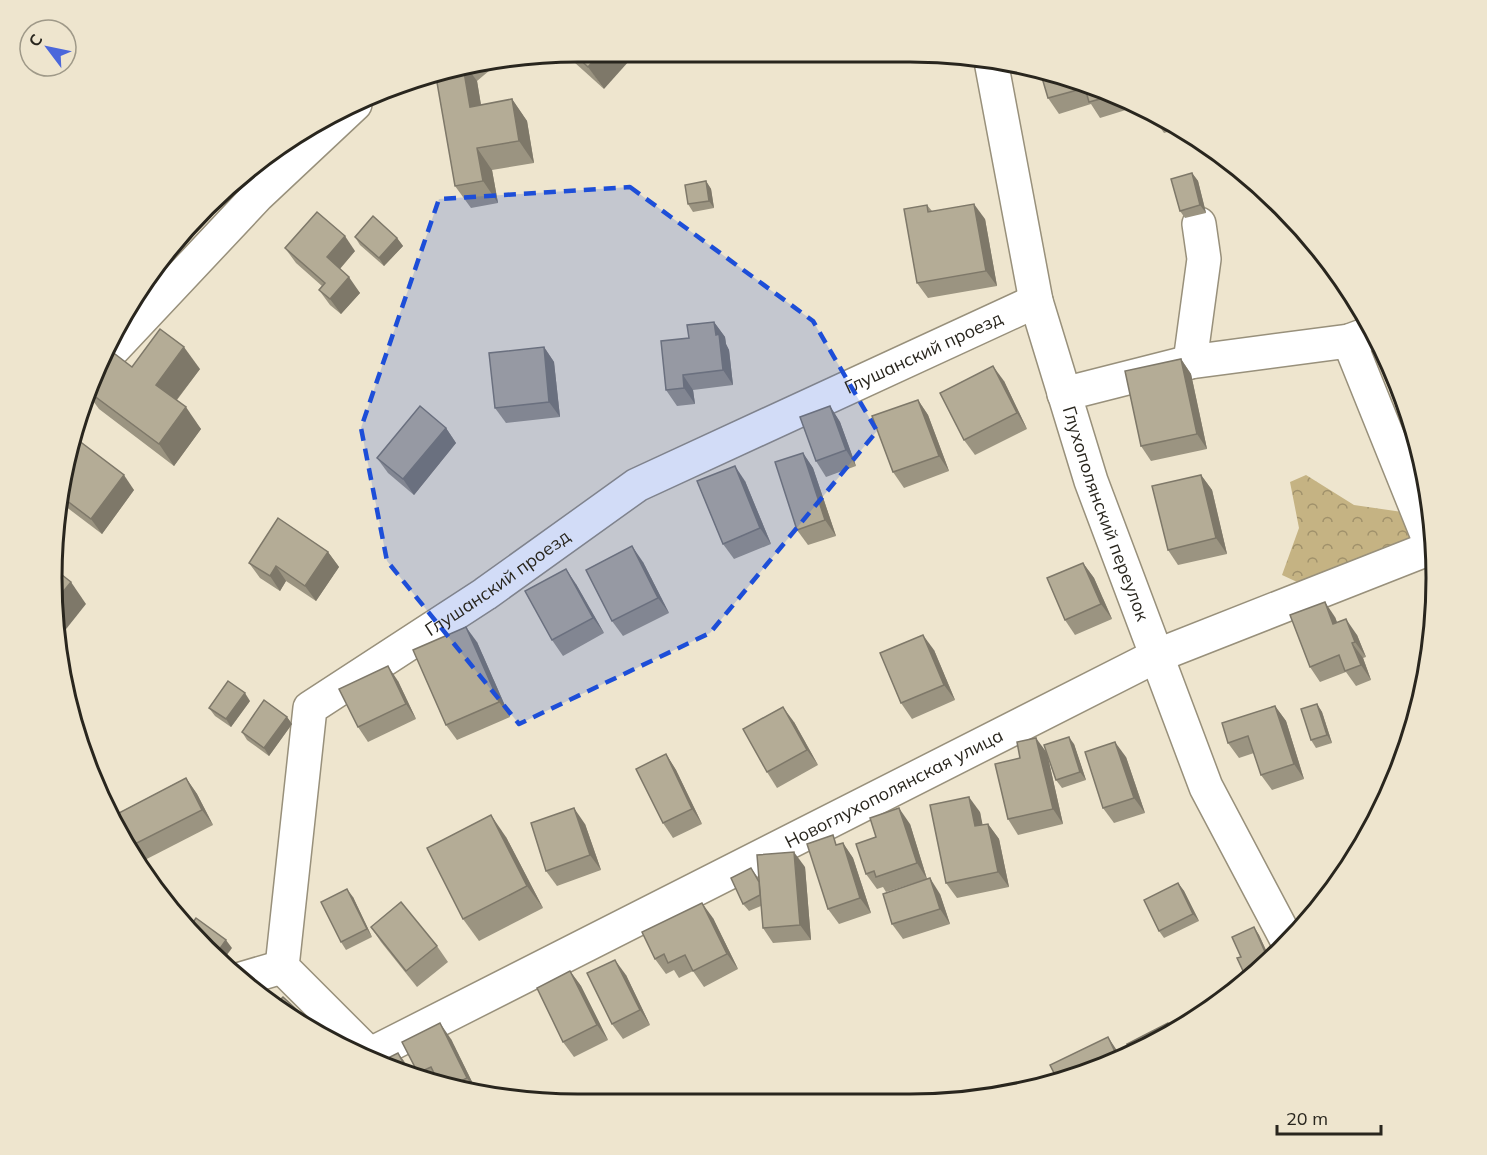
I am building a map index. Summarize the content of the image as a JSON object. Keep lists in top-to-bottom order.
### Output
{
  "streets": {
    "street": ["Глушанский проезд", "Глухополянский переулок", "Новоглухополянская улица"]
  },
  "crossings": [
    ["Глушанский проезд", "Глухополянский переулок"],
    ["Глухополянский переулок", "Новоглухополянская улица"]
  ],
  "scale_bar": "20 m",
  "north": "top left"
}
